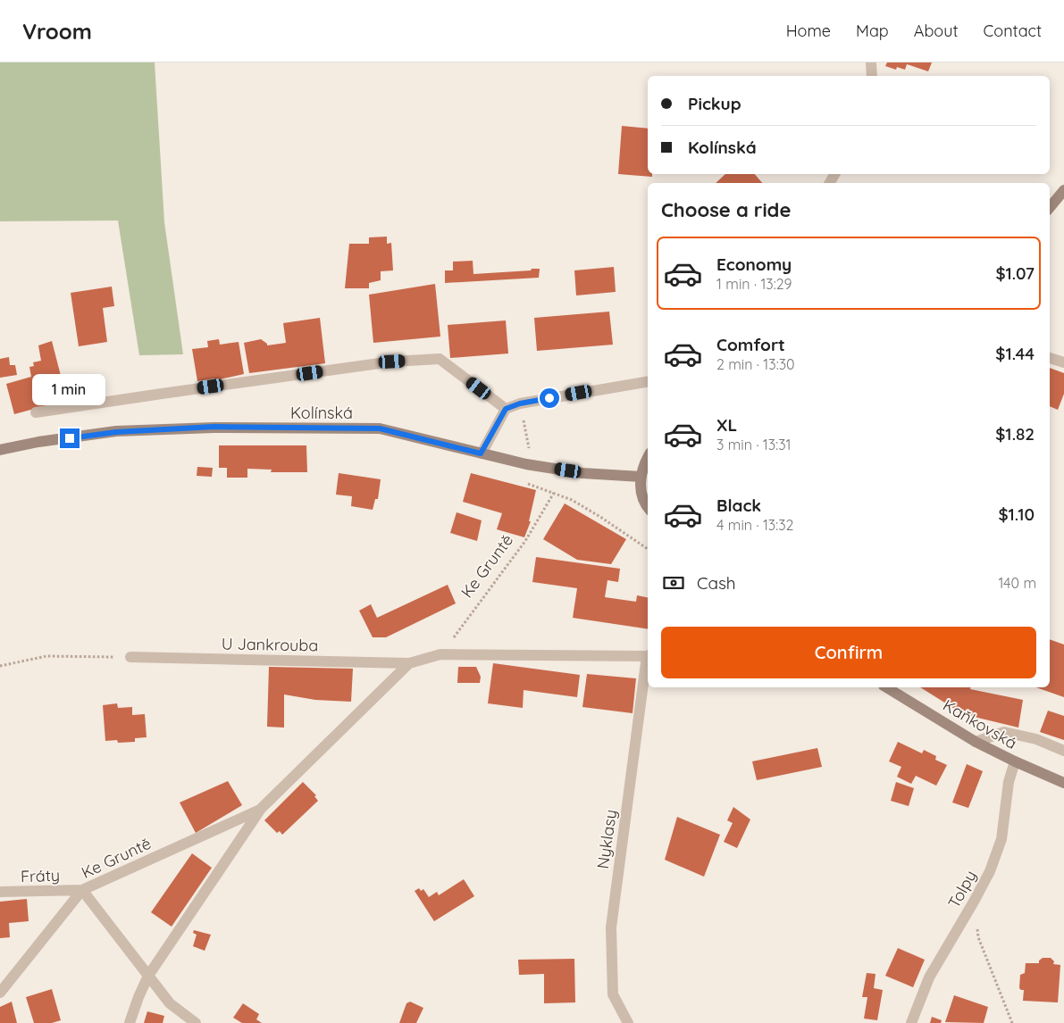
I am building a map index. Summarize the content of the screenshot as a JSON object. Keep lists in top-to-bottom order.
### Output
{
  "streets": {
    "street": [
      "Kolínská",
      "Ke Gruntě",
      "U Jankrouba",
      "Kaňkovská",
      "Nyklasy",
      "Fráty",
      "Tolpy"
    ]
  },
  "crossings": [
    ["Ke Gruntě", "U Jankrouba"],
    ["Ke Gruntě", "Fráty"],
    ["Kaňkovská", "Tolpy"]
  ],
  "page": {
    "header": "Vroom",
    "nav": [
      "Home",
      "Map",
      "About",
      "Contact"
    ],
    "banner": ["Pickup", "Kolínská"],
    "heading": "Choose a ride",
    "list": [
      {
        "name": "Economy",
        "note": "1 min · 13:29",
        "value": "$1.07"
      },
      {
        "name": "Comfort",
        "note": "2 min · 13:30",
        "value": "$1.44"
      },
      {
        "name": "XL",
        "note": "3 min · 13:31",
        "value": "$1.82"
      },
      {
        "name": "Black",
        "note": "4 min · 13:32",
        "value": "$1.10"
      }
    ],
    "bubble": "1 min",
    "pay": ["Cash", "140 m"],
    "buttons": "Confirm"
  }
}
